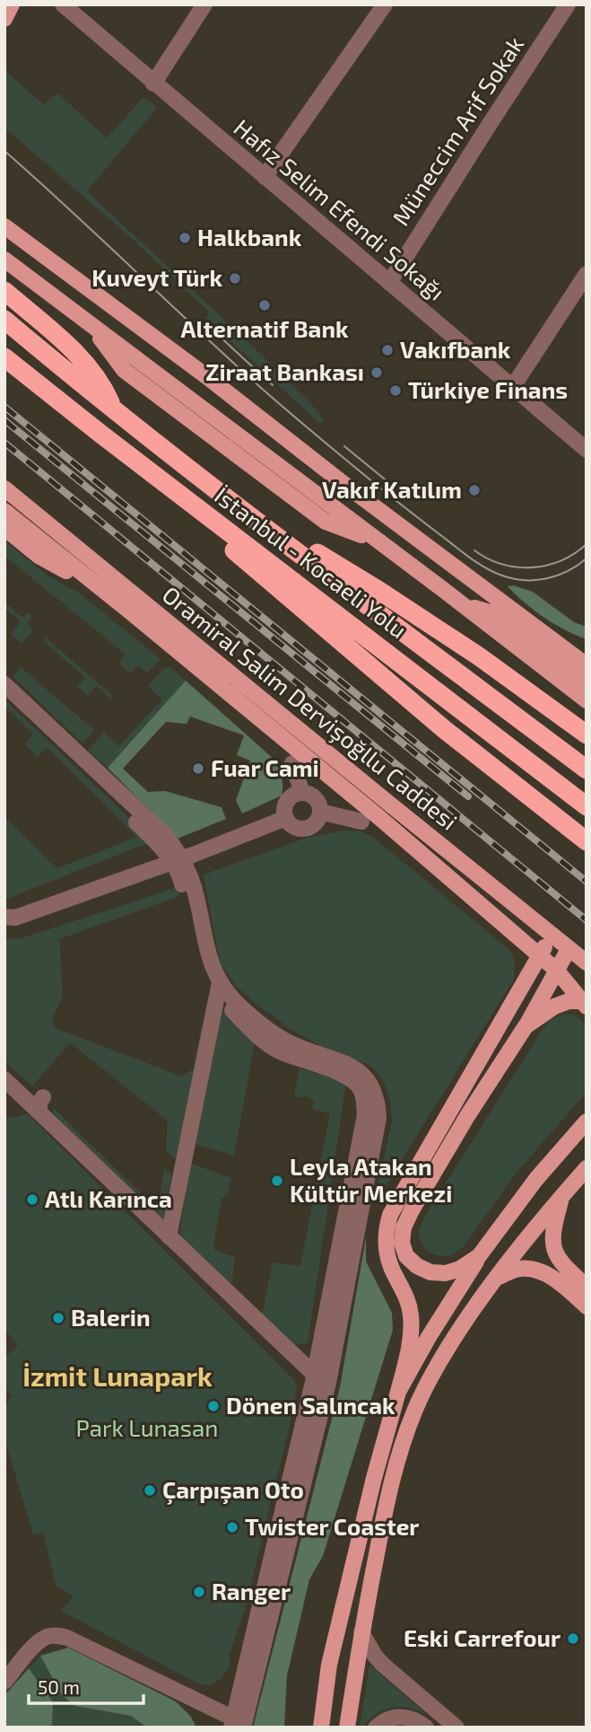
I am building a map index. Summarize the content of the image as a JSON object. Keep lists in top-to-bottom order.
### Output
{
  "streets": {
    "highway": ["İstanbul - Kocaeli Yolu"],
    "main road": ["Oramiral Salim Dervişoğllu Caddesi"],
    "street": ["Müneccim Arif Sokak", "Hafız Selim Efendi Sokağı"]
  },
  "crossings": [
    ["Müneccim Arif Sokak", "Hafız Selim Efendi Sokağı"]
  ],
  "districts": ["İzmit Lunapark"],
  "parks": ["Park Lunasan"],
  "places": [
    "Halkbank",
    "Kuveyt Türk",
    "Alternatif Bank",
    "Vakıfbank",
    "Ziraat Bankası",
    "Türkiye Finans",
    "Vakıf Katılım",
    "Fuar Cami",
    "Leyla Atakan Kültür Merkezi",
    "Atlı Karınca",
    "Balerin",
    "Dönen Salıncak",
    "Çarpışan Oto",
    "Twister Coaster",
    "Ranger",
    "Eski Carrefour"
  ],
  "scale_bar": "50 m"
}
